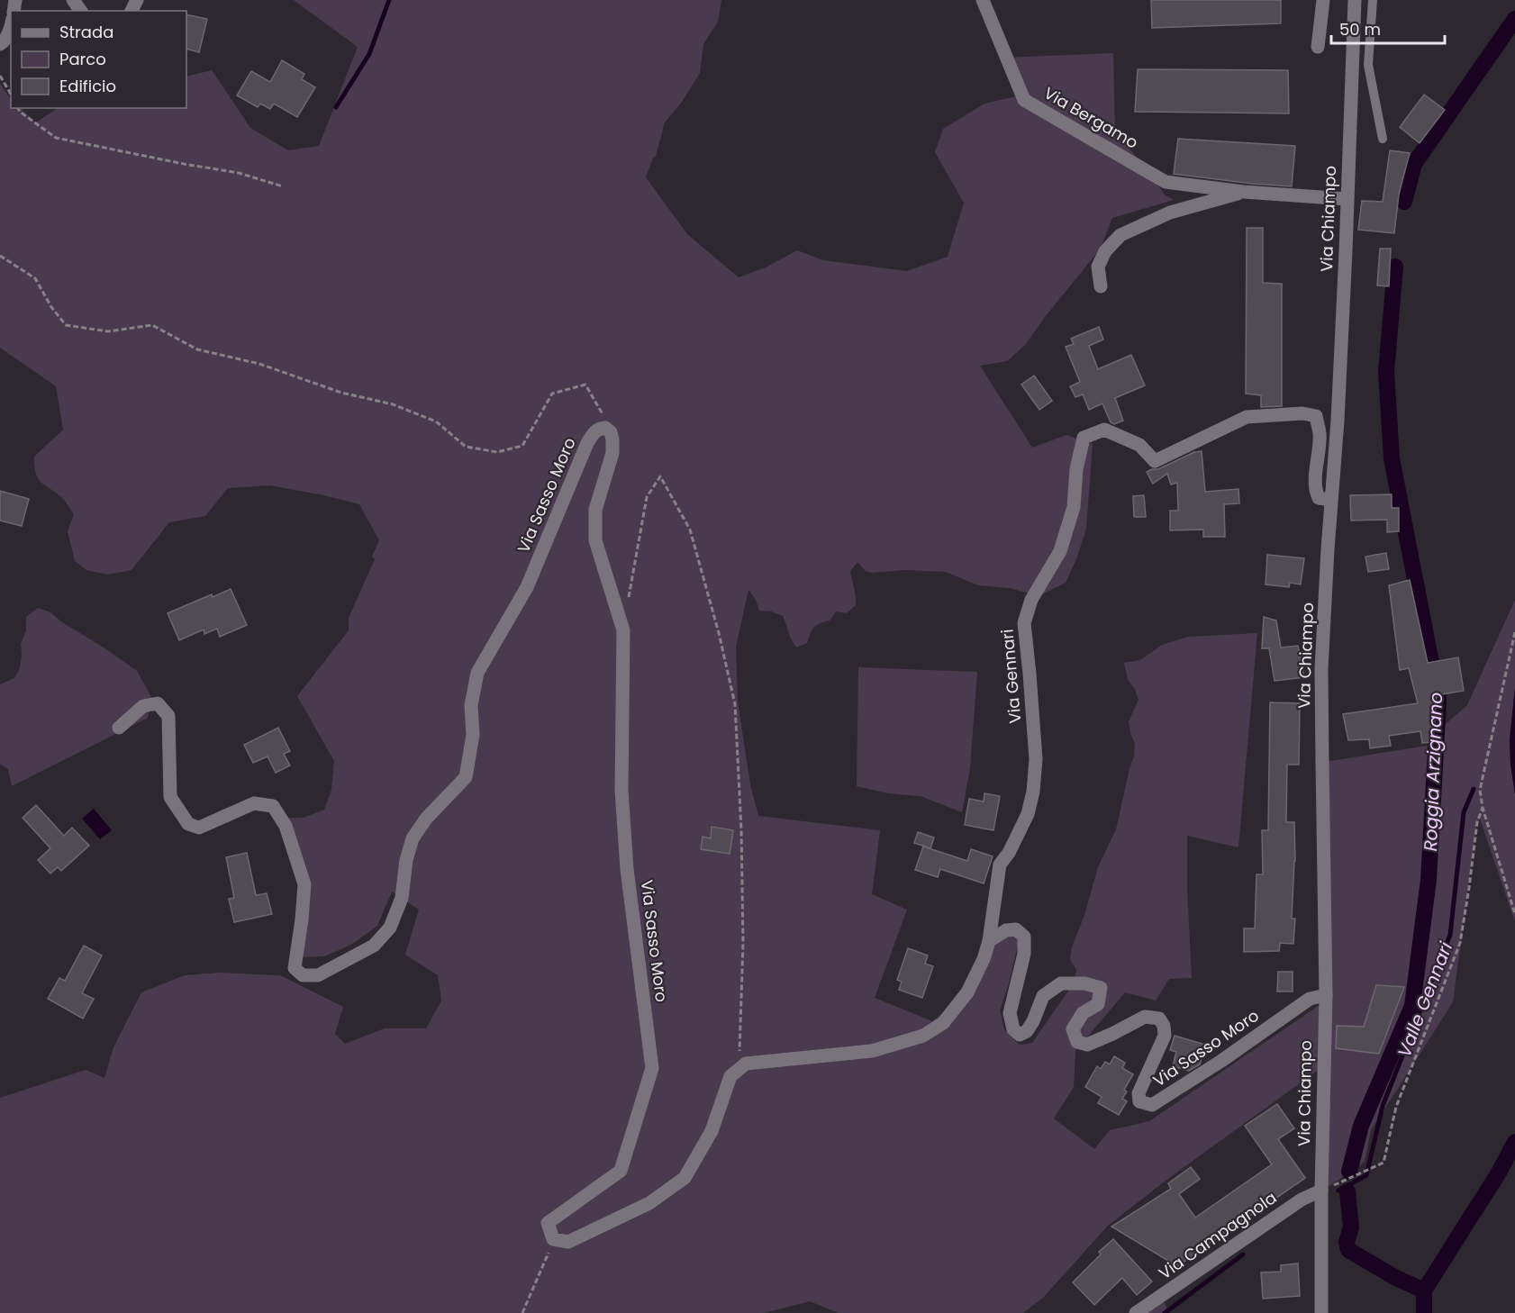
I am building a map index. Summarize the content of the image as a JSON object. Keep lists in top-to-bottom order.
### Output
{
  "streets": {
    "street": [
      "Via Bergamo",
      "Via Chiampo",
      "Via Sasso Moro",
      "Via Gennari",
      "Via Campagnola"
    ]
  },
  "crossings": [
    ["Via Bergamo", "Via Chiampo"],
    ["Via Chiampo", "Via Sasso Moro"],
    ["Via Chiampo", "Via Gennari"],
    ["Via Chiampo", "Via Campagnola"],
    ["Via Sasso Moro", "Via Gennari"]
  ],
  "water": ["Roggia Arzignano", "Valle Gennari"],
  "legend": ["Strada", "Parco", "Edificio"],
  "scale_bar": "50 m"
}
